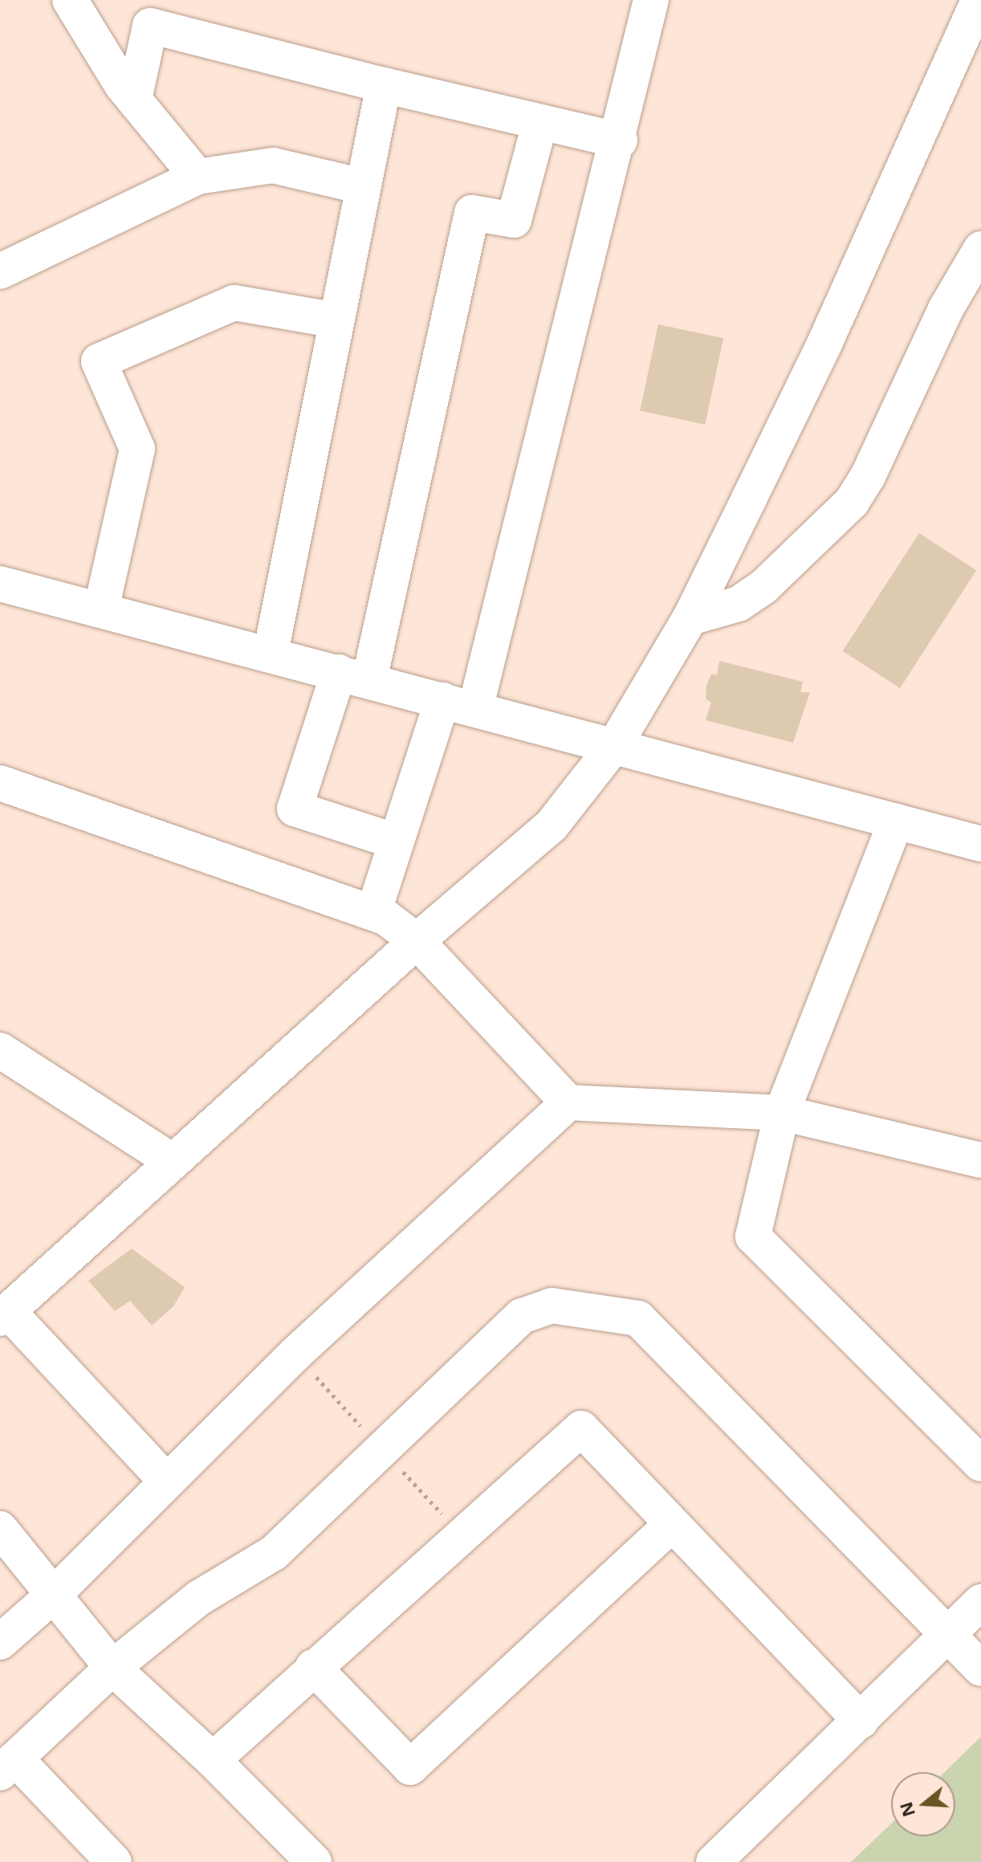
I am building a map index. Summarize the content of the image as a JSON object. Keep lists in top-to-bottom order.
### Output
{
  "north": "left"
}
